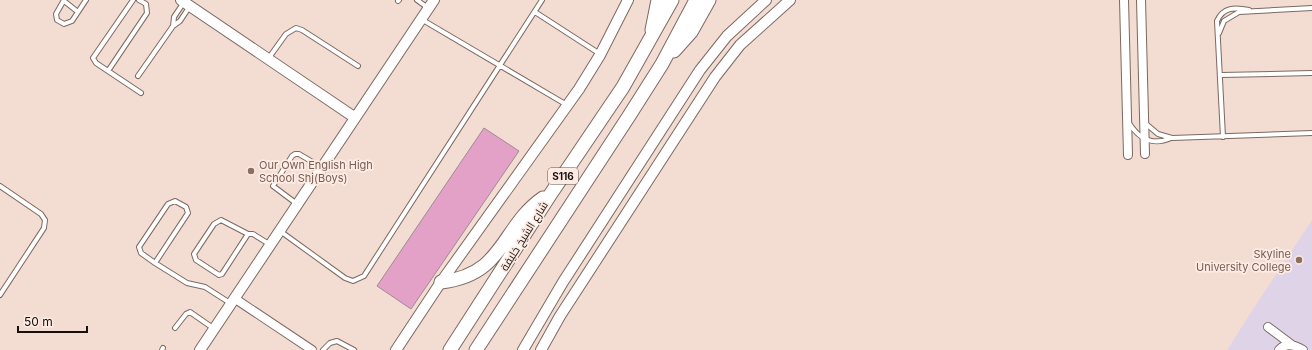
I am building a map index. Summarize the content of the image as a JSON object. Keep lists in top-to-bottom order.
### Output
{
  "streets": {
    "highway": ["S116", "شارع الشيخ خليفة"]
  },
  "places": ["Our Own English High School Shj(Boys)", "Skyline University College"],
  "scale_bar": "50 m"
}
